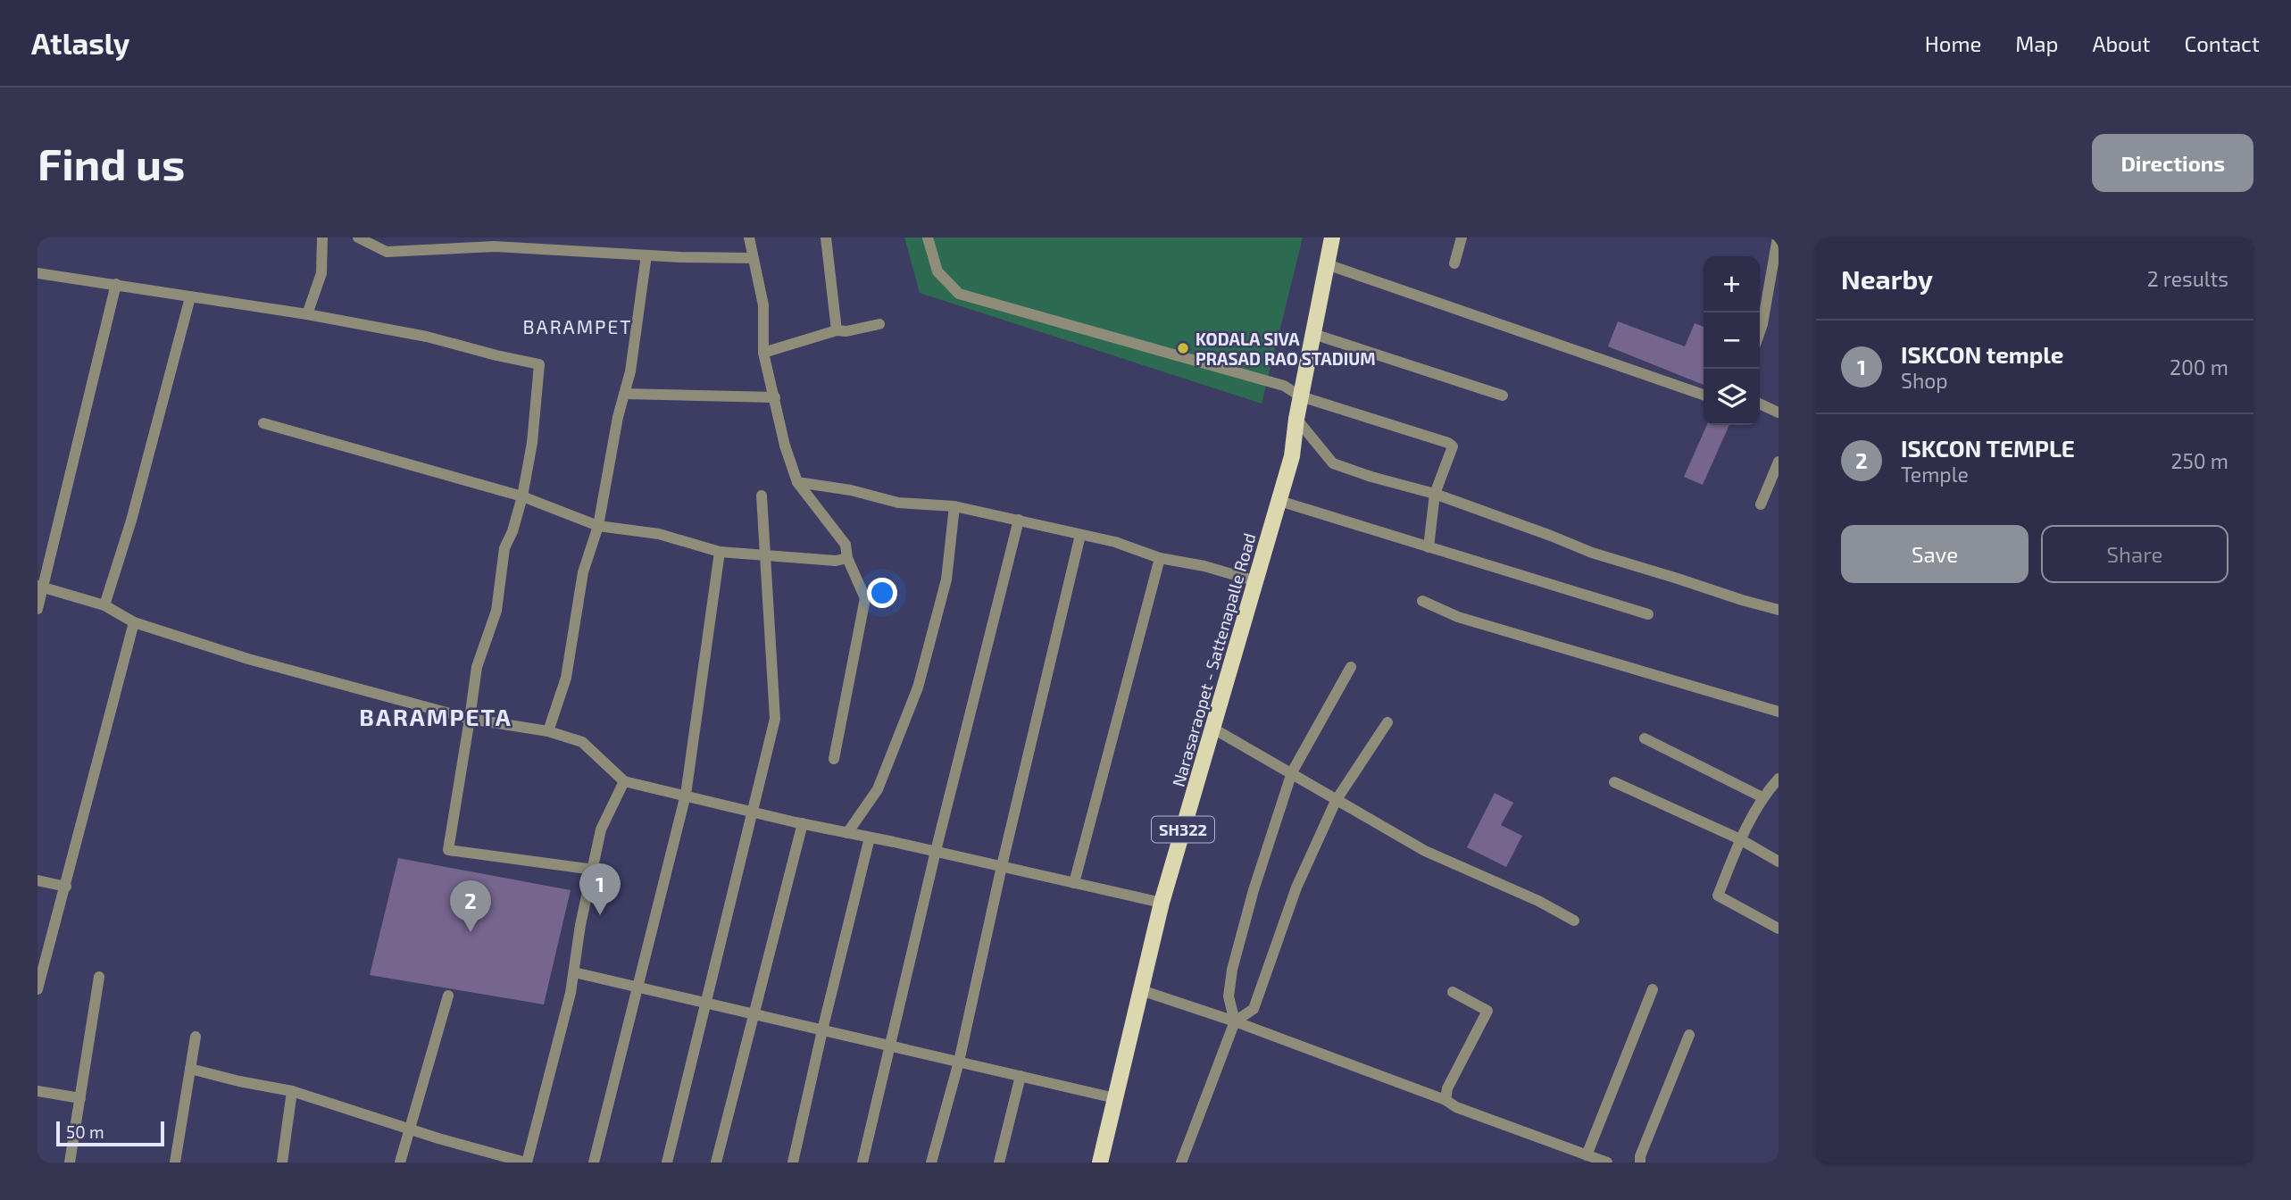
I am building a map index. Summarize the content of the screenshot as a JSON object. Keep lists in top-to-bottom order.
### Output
{
  "streets": {
    "main road": ["Narasaraopet - Sattenapalle Road", "SH322"]
  },
  "districts": ["BARAMPET", "BARAMPETA"],
  "places": ["KODALA SIVA PRASAD RAO STADIUM"],
  "scale_bar": "50 m",
  "page": {
    "header": "Atlasly",
    "nav": [
      "Home",
      "Map",
      "About",
      "Contact"
    ],
    "buttons": [
      "Directions",
      ["Save", "Share"]
    ],
    "title": "Find us",
    "heading": ["Nearby", "2 results"],
    "map_buttons": ["+", "−"],
    "list": [
      {
        "mark": "1",
        "name": "ISKCON temple",
        "note": "Shop",
        "value": "200 m"
      },
      {
        "mark": "2",
        "name": "ISKCON TEMPLE",
        "note": "Temple",
        "value": "250 m"
      }
    ],
    "pins": ["1", "2"],
    "scale": "50 m"
  }
}
